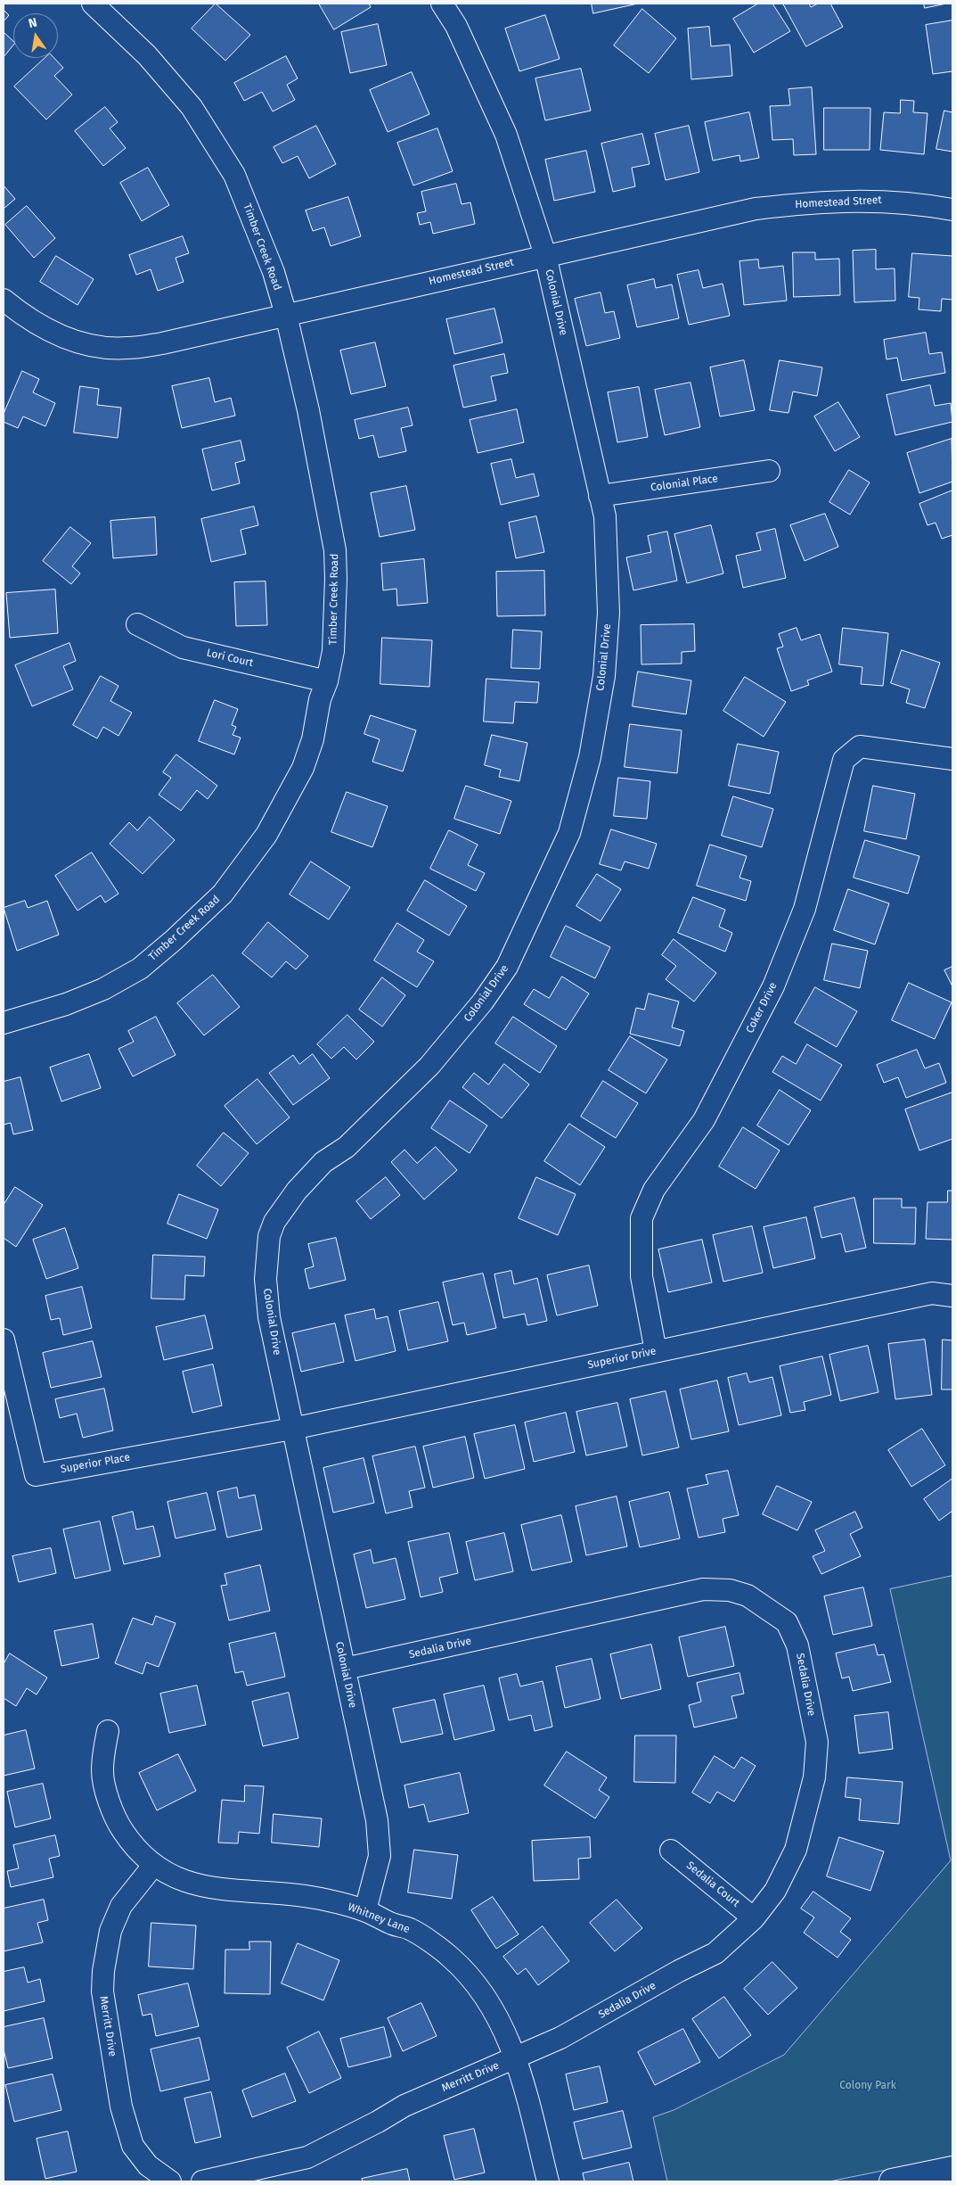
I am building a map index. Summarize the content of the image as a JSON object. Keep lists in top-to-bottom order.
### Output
{
  "streets": {
    "street": [
      "Homestead Street",
      "Timber Creek Road",
      "Colonial Drive",
      "Colonial Place",
      "Lori Court",
      "Coker Drive",
      "Superior Drive",
      "Superior Place",
      "Sedalia Drive",
      "Sedalia Court",
      "Whitney Lane",
      "Merritt Drive"
    ]
  },
  "crossings": [
    ["Homestead Street", "Timber Creek Road"],
    ["Homestead Street", "Colonial Drive"],
    ["Timber Creek Road", "Lori Court"],
    ["Colonial Drive", "Colonial Place"],
    ["Colonial Drive", "Superior Drive"],
    ["Colonial Drive", "Superior Place"],
    ["Colonial Drive", "Sedalia Drive"],
    ["Colonial Drive", "Whitney Lane"],
    ["Coker Drive", "Superior Drive"],
    ["Superior Drive", "Superior Place"],
    ["Sedalia Drive", "Sedalia Court"],
    ["Sedalia Drive", "Whitney Lane"],
    ["Sedalia Drive", "Merritt Drive"],
    ["Whitney Lane", "Merritt Drive"]
  ],
  "parks": ["Colony Park"],
  "north": "top"
}
